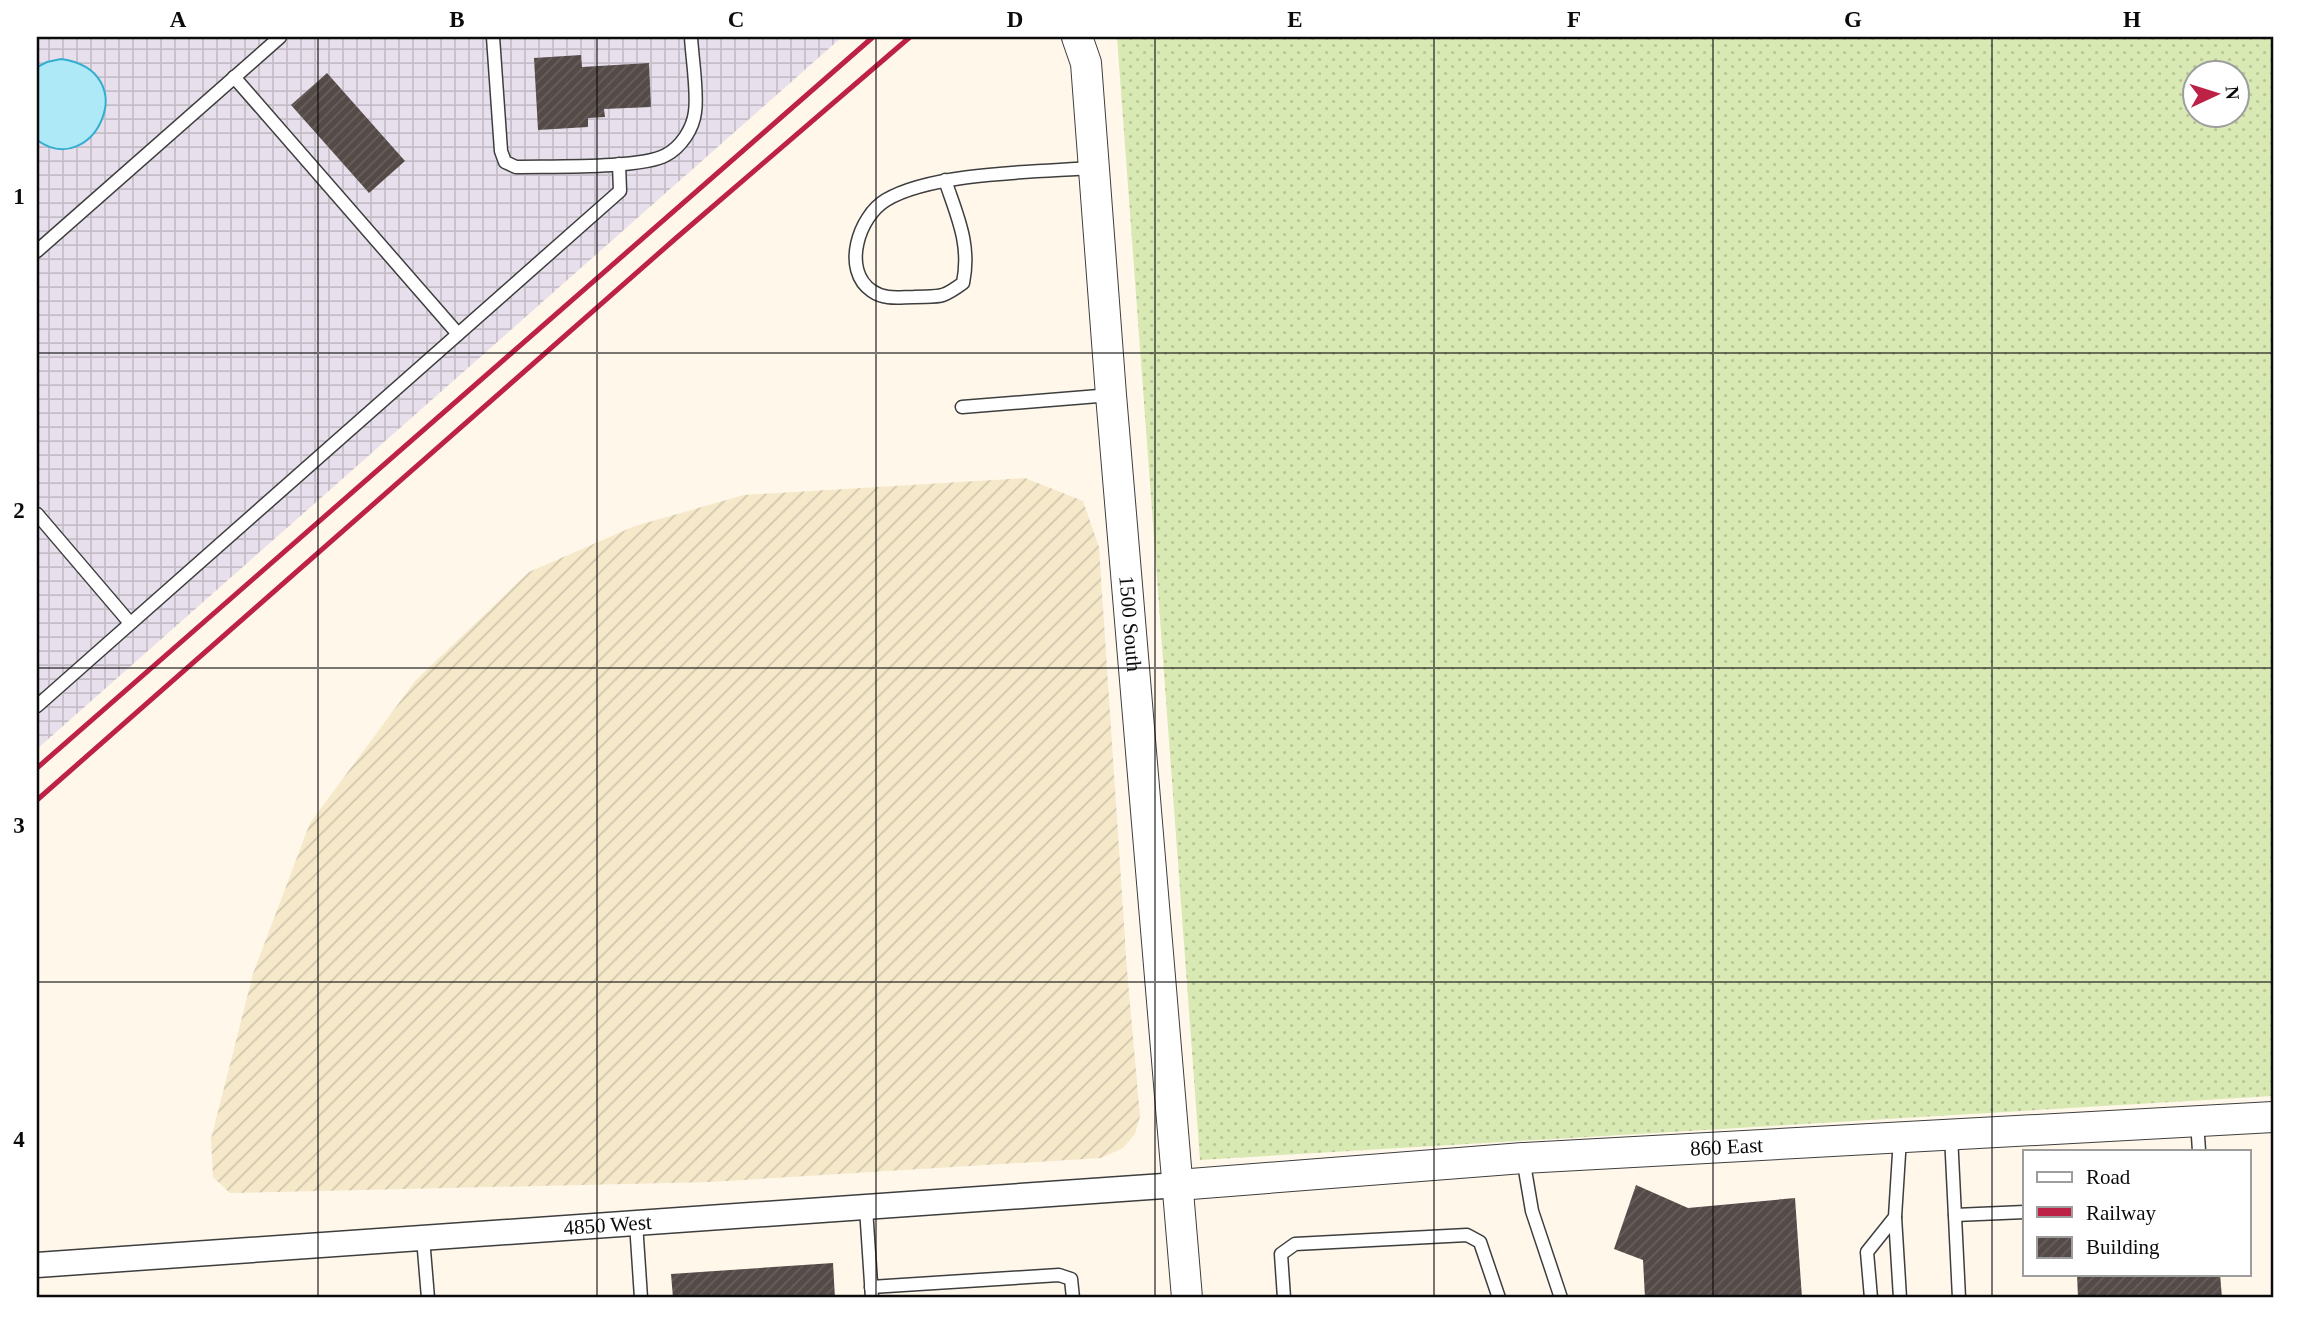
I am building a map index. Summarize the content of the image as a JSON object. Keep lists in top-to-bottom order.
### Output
{
  "streets": {
    "street": ["1500 South", "860 East", "4850 West"]
  },
  "crossings": [
    ["1500 South", "860 East"],
    ["1500 South", "4850 West"],
    ["860 East", "4850 West"]
  ],
  "legend": ["Road", "Railway", "Building"],
  "north": "right",
  "grid": {
    "columns": [
      "A",
      "B",
      "C",
      "D",
      "E",
      "F",
      "G",
      "H"
    ],
    "rows": [
      "1",
      "2",
      "3",
      "4"
    ]
  }
}
